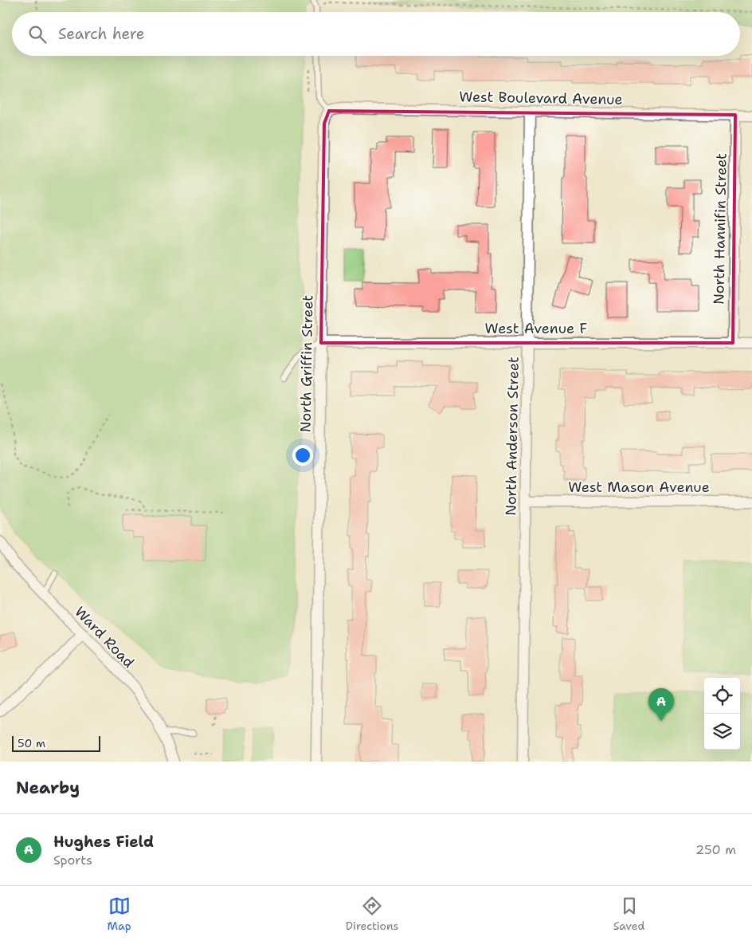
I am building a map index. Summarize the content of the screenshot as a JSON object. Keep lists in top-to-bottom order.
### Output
{
  "streets": {
    "street": [
      "West Boulevard Avenue",
      "North Hannifin Street",
      "West Avenue F",
      "North Griffin Street",
      "North Anderson Street",
      "West Mason Avenue",
      "Ward Road"
    ]
  },
  "crossings": [
    ["West Boulevard Avenue", "North Hannifin Street"],
    ["West Boulevard Avenue", "North Griffin Street"],
    ["West Boulevard Avenue", "North Anderson Street"],
    ["North Hannifin Street", "West Avenue F"],
    ["West Avenue F", "North Griffin Street"],
    ["West Avenue F", "North Anderson Street"],
    ["North Anderson Street", "West Mason Avenue"]
  ],
  "scale_bar": "50 m",
  "page": {
    "search": "Search here",
    "pins": "A",
    "scale": "50 m",
    "heading": "Nearby",
    "list": [
      {
        "mark": "A",
        "name": "Hughes Field",
        "note": "Sports",
        "value": "250 m"
      }
    ],
    "nav": ["Map", "Directions", "Saved"]
  }
}
